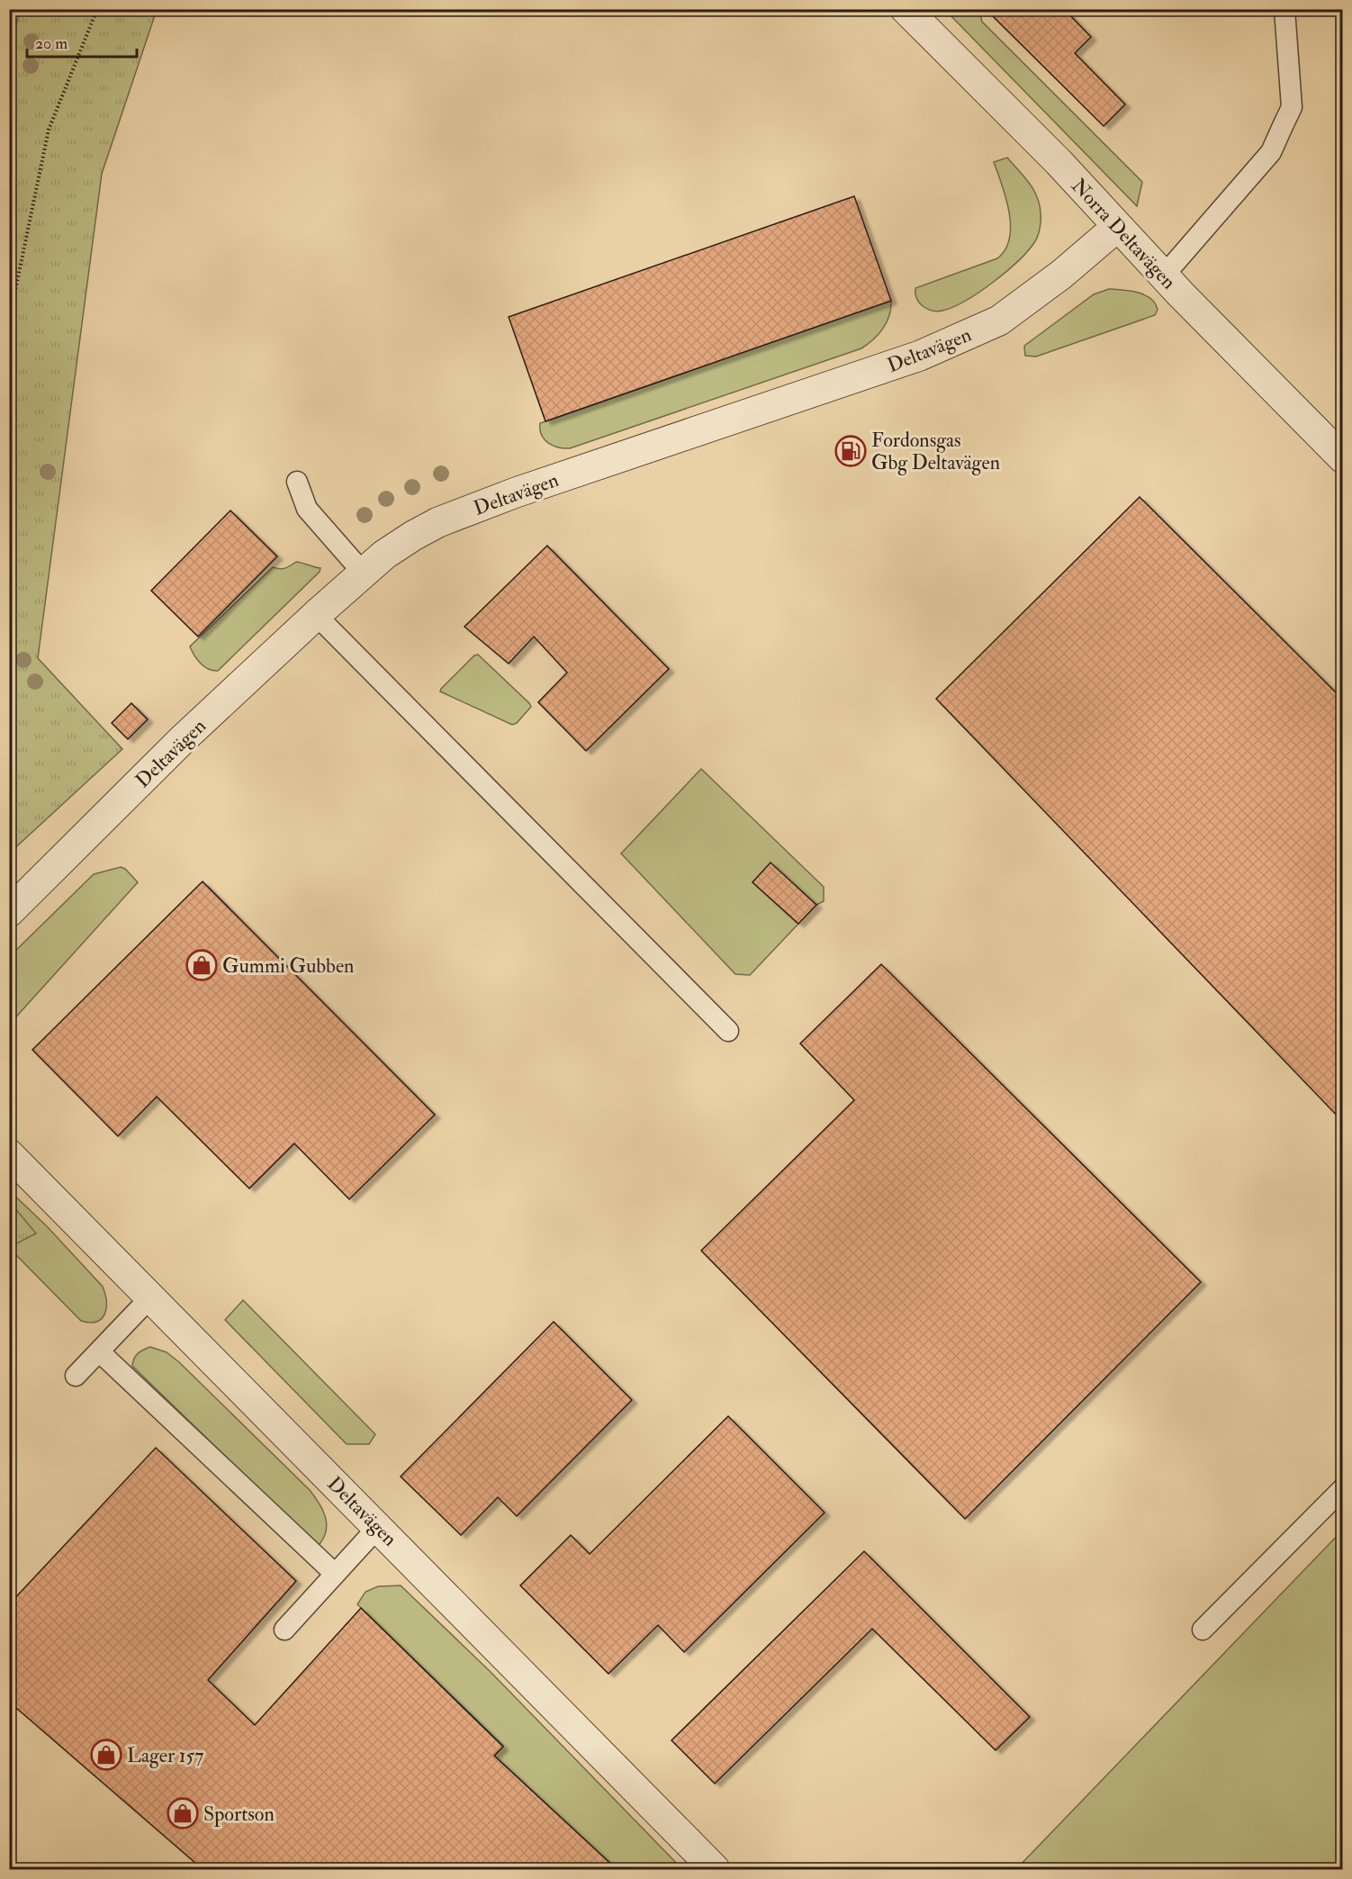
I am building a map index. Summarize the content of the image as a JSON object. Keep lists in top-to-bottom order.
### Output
{
  "streets": {
    "street": ["Norra Deltavägen", "Deltavägen"]
  },
  "crossings": [
    ["Norra Deltavägen", "Deltavägen"]
  ],
  "places": {
    "fuel station": ["Fordonsgas Gbg Deltavägen"],
    "shop": ["Gummi Gubben", "Lager 157", "Sportson"]
  },
  "scale_bar": "20 m"
}
